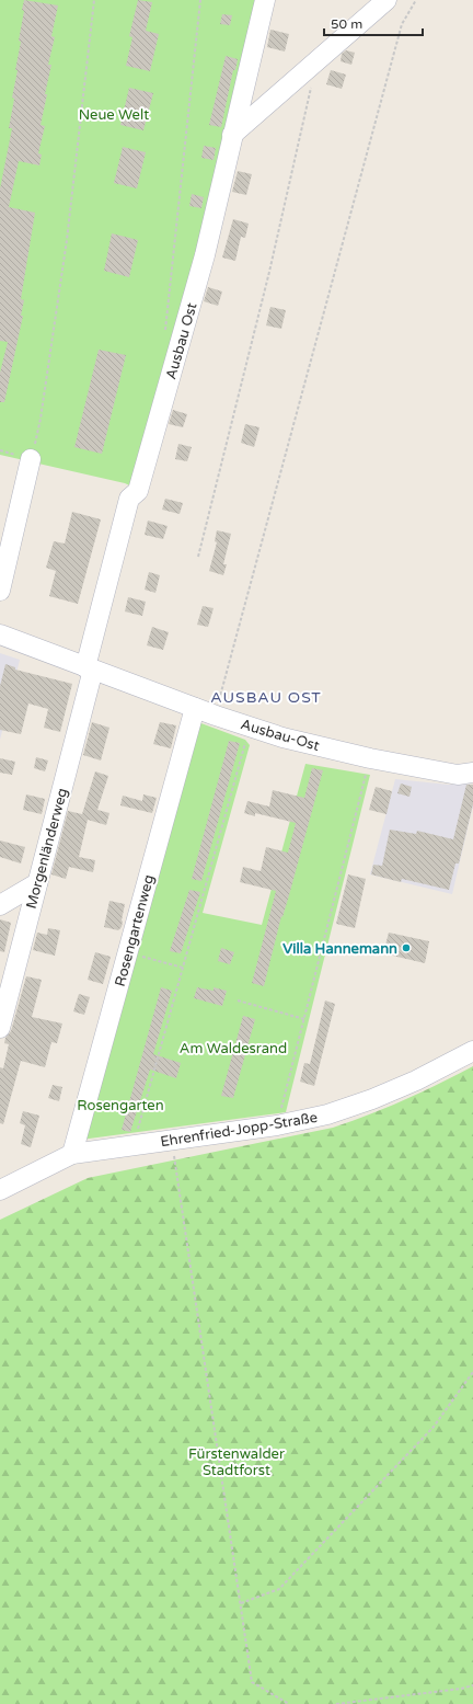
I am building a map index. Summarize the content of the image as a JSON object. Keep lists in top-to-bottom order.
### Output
{
  "streets": {
    "street": [
      "Ausbau Ost",
      "Ausbau-Ost",
      "Morgenländerweg",
      "Rosengartenweg",
      "Ehrenfried-Jopp-Straße"
    ]
  },
  "crossings": [
    ["Ausbau Ost", "Ausbau-Ost"],
    ["Ausbau Ost", "Morgenländerweg"],
    ["Ausbau-Ost", "Morgenländerweg"],
    ["Ausbau-Ost", "Rosengartenweg"],
    ["Rosengartenweg", "Ehrenfried-Jopp-Straße"]
  ],
  "districts": ["AUSBAU OST"],
  "parks": [
    "Neue Welt",
    "Am Waldesrand",
    "Rosengarten",
    "Fürstenwalder Stadtforst"
  ],
  "places": ["Villa Hannemann"],
  "scale_bar": "50 m"
}
